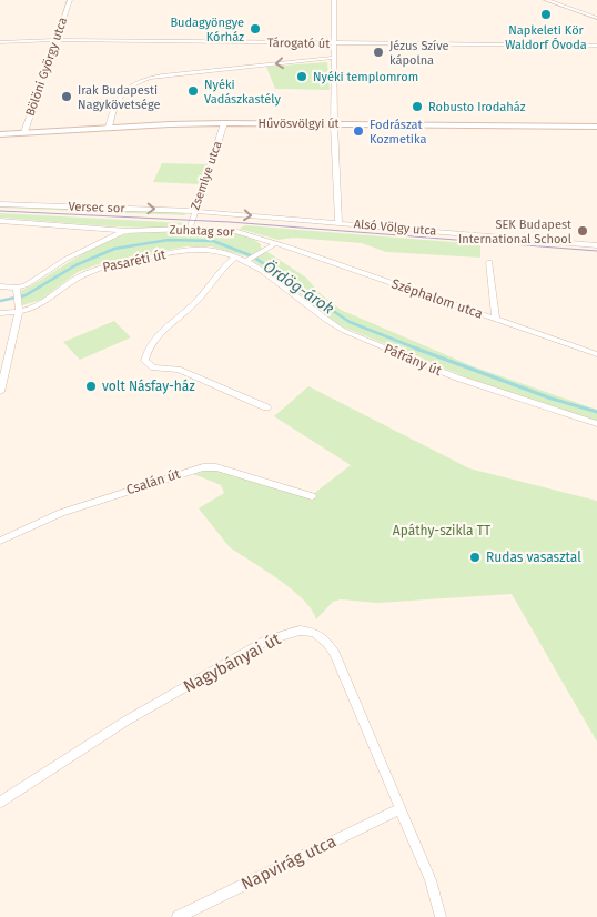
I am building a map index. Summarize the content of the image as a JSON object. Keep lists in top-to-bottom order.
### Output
{
  "streets": {
    "main road": ["Hűvösvölgyi út"],
    "street": [
      "Tárogató út",
      "Bölöni György utca",
      "Zsemlye utca",
      "Versec sor",
      "Alsó Völgy utca",
      "Zuhatag sor",
      "Pasaréti út",
      "Széphalom utca",
      "Páfrány út",
      "Csalán út",
      "Nagybányai út",
      "Napvirág utca"
    ]
  },
  "crossings": [
    ["Tárogató út", "Bölöni György utca"],
    ["Bölöni György utca", "Hűvösvölgyi út"],
    ["Hűvösvölgyi út", "Zsemlye utca"],
    ["Zsemlye utca", "Versec sor"],
    ["Zsemlye utca", "Alsó Völgy utca"],
    ["Zsemlye utca", "Zuhatag sor"],
    ["Versec sor", "Alsó Völgy utca"],
    ["Zuhatag sor", "Széphalom utca"],
    ["Pasaréti út", "Páfrány út"],
    ["Nagybányai út", "Napvirág utca"]
  ],
  "one_way": ["Versec sor", "Alsó Völgy utca"],
  "water": ["Ördög-árok"],
  "parks": ["Apáthy-szikla TT"],
  "places": [
    "Napkeleti Kör Waldorf Óvoda",
    "Budagyöngye Kórház",
    "Jézus Szíve kápolna",
    "Nyéki templomrom",
    "Nyéki Vadászkastély",
    "Irak Budapesti Nagykövetsége",
    "Robusto Irodaház",
    "Fodrászat Kozmetika",
    "SEK Budapest International School",
    "volt Násfay-ház",
    "Rudas vasasztal"
  ]
}
